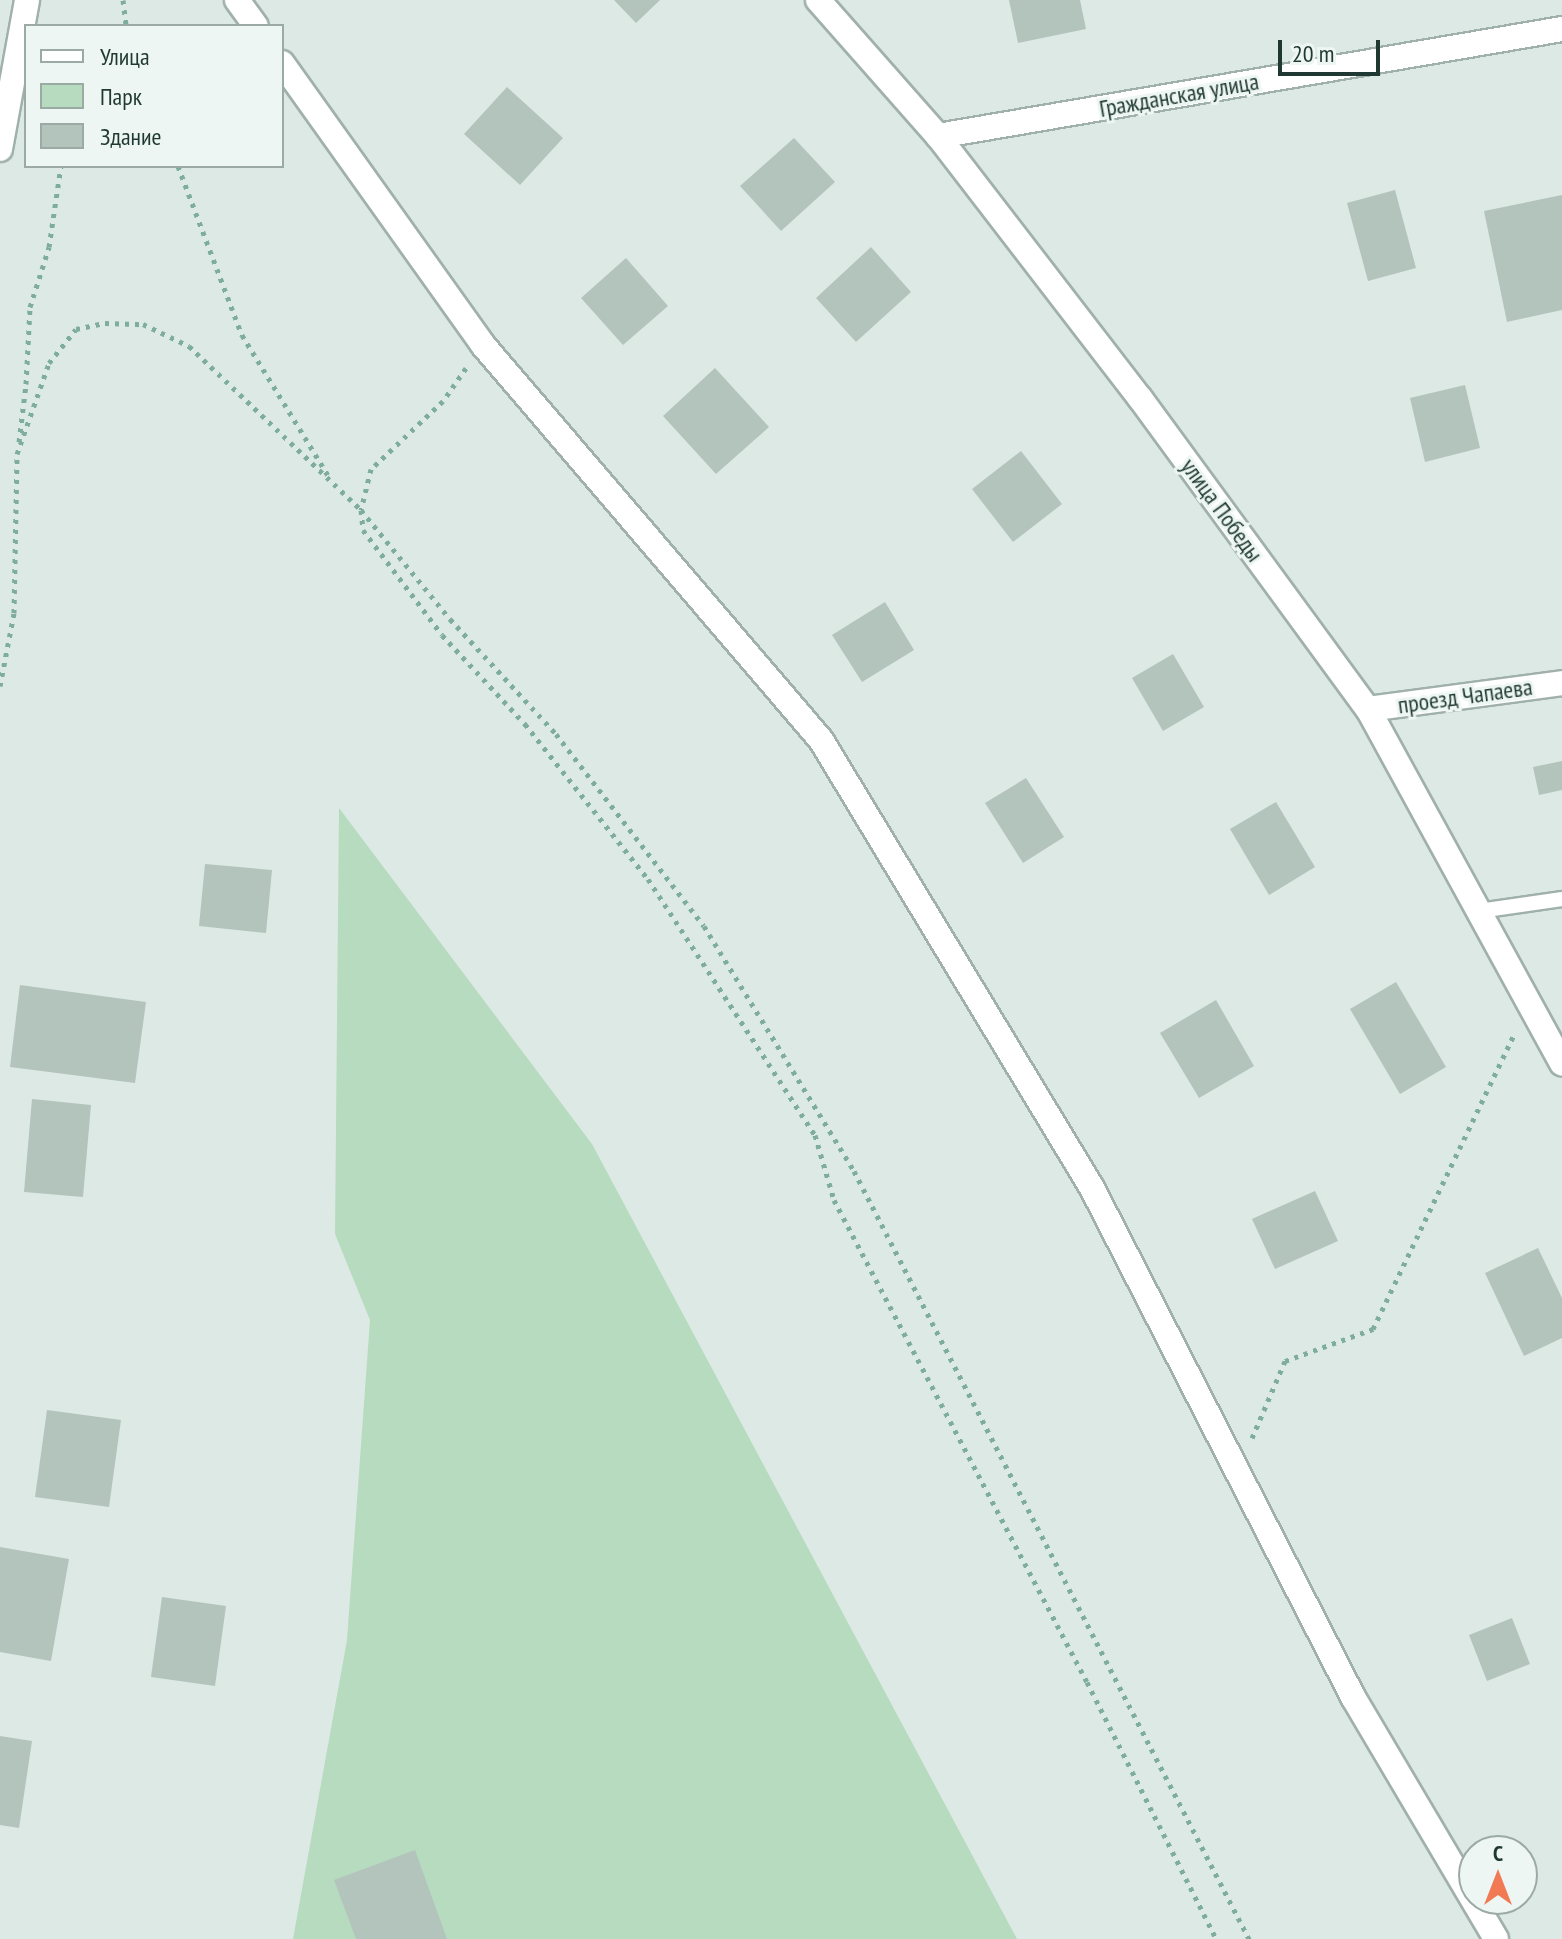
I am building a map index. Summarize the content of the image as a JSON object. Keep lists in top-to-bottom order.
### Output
{
  "streets": {
    "street": ["Гражданская улица", "улица Победы", "проезд Чапаева"]
  },
  "crossings": [
    ["Гражданская улица", "улица Победы"],
    ["улица Победы", "проезд Чапаева"]
  ],
  "legend": ["Улица", "Парк", "Здание"],
  "scale_bar": "20 m",
  "north": "top"
}
